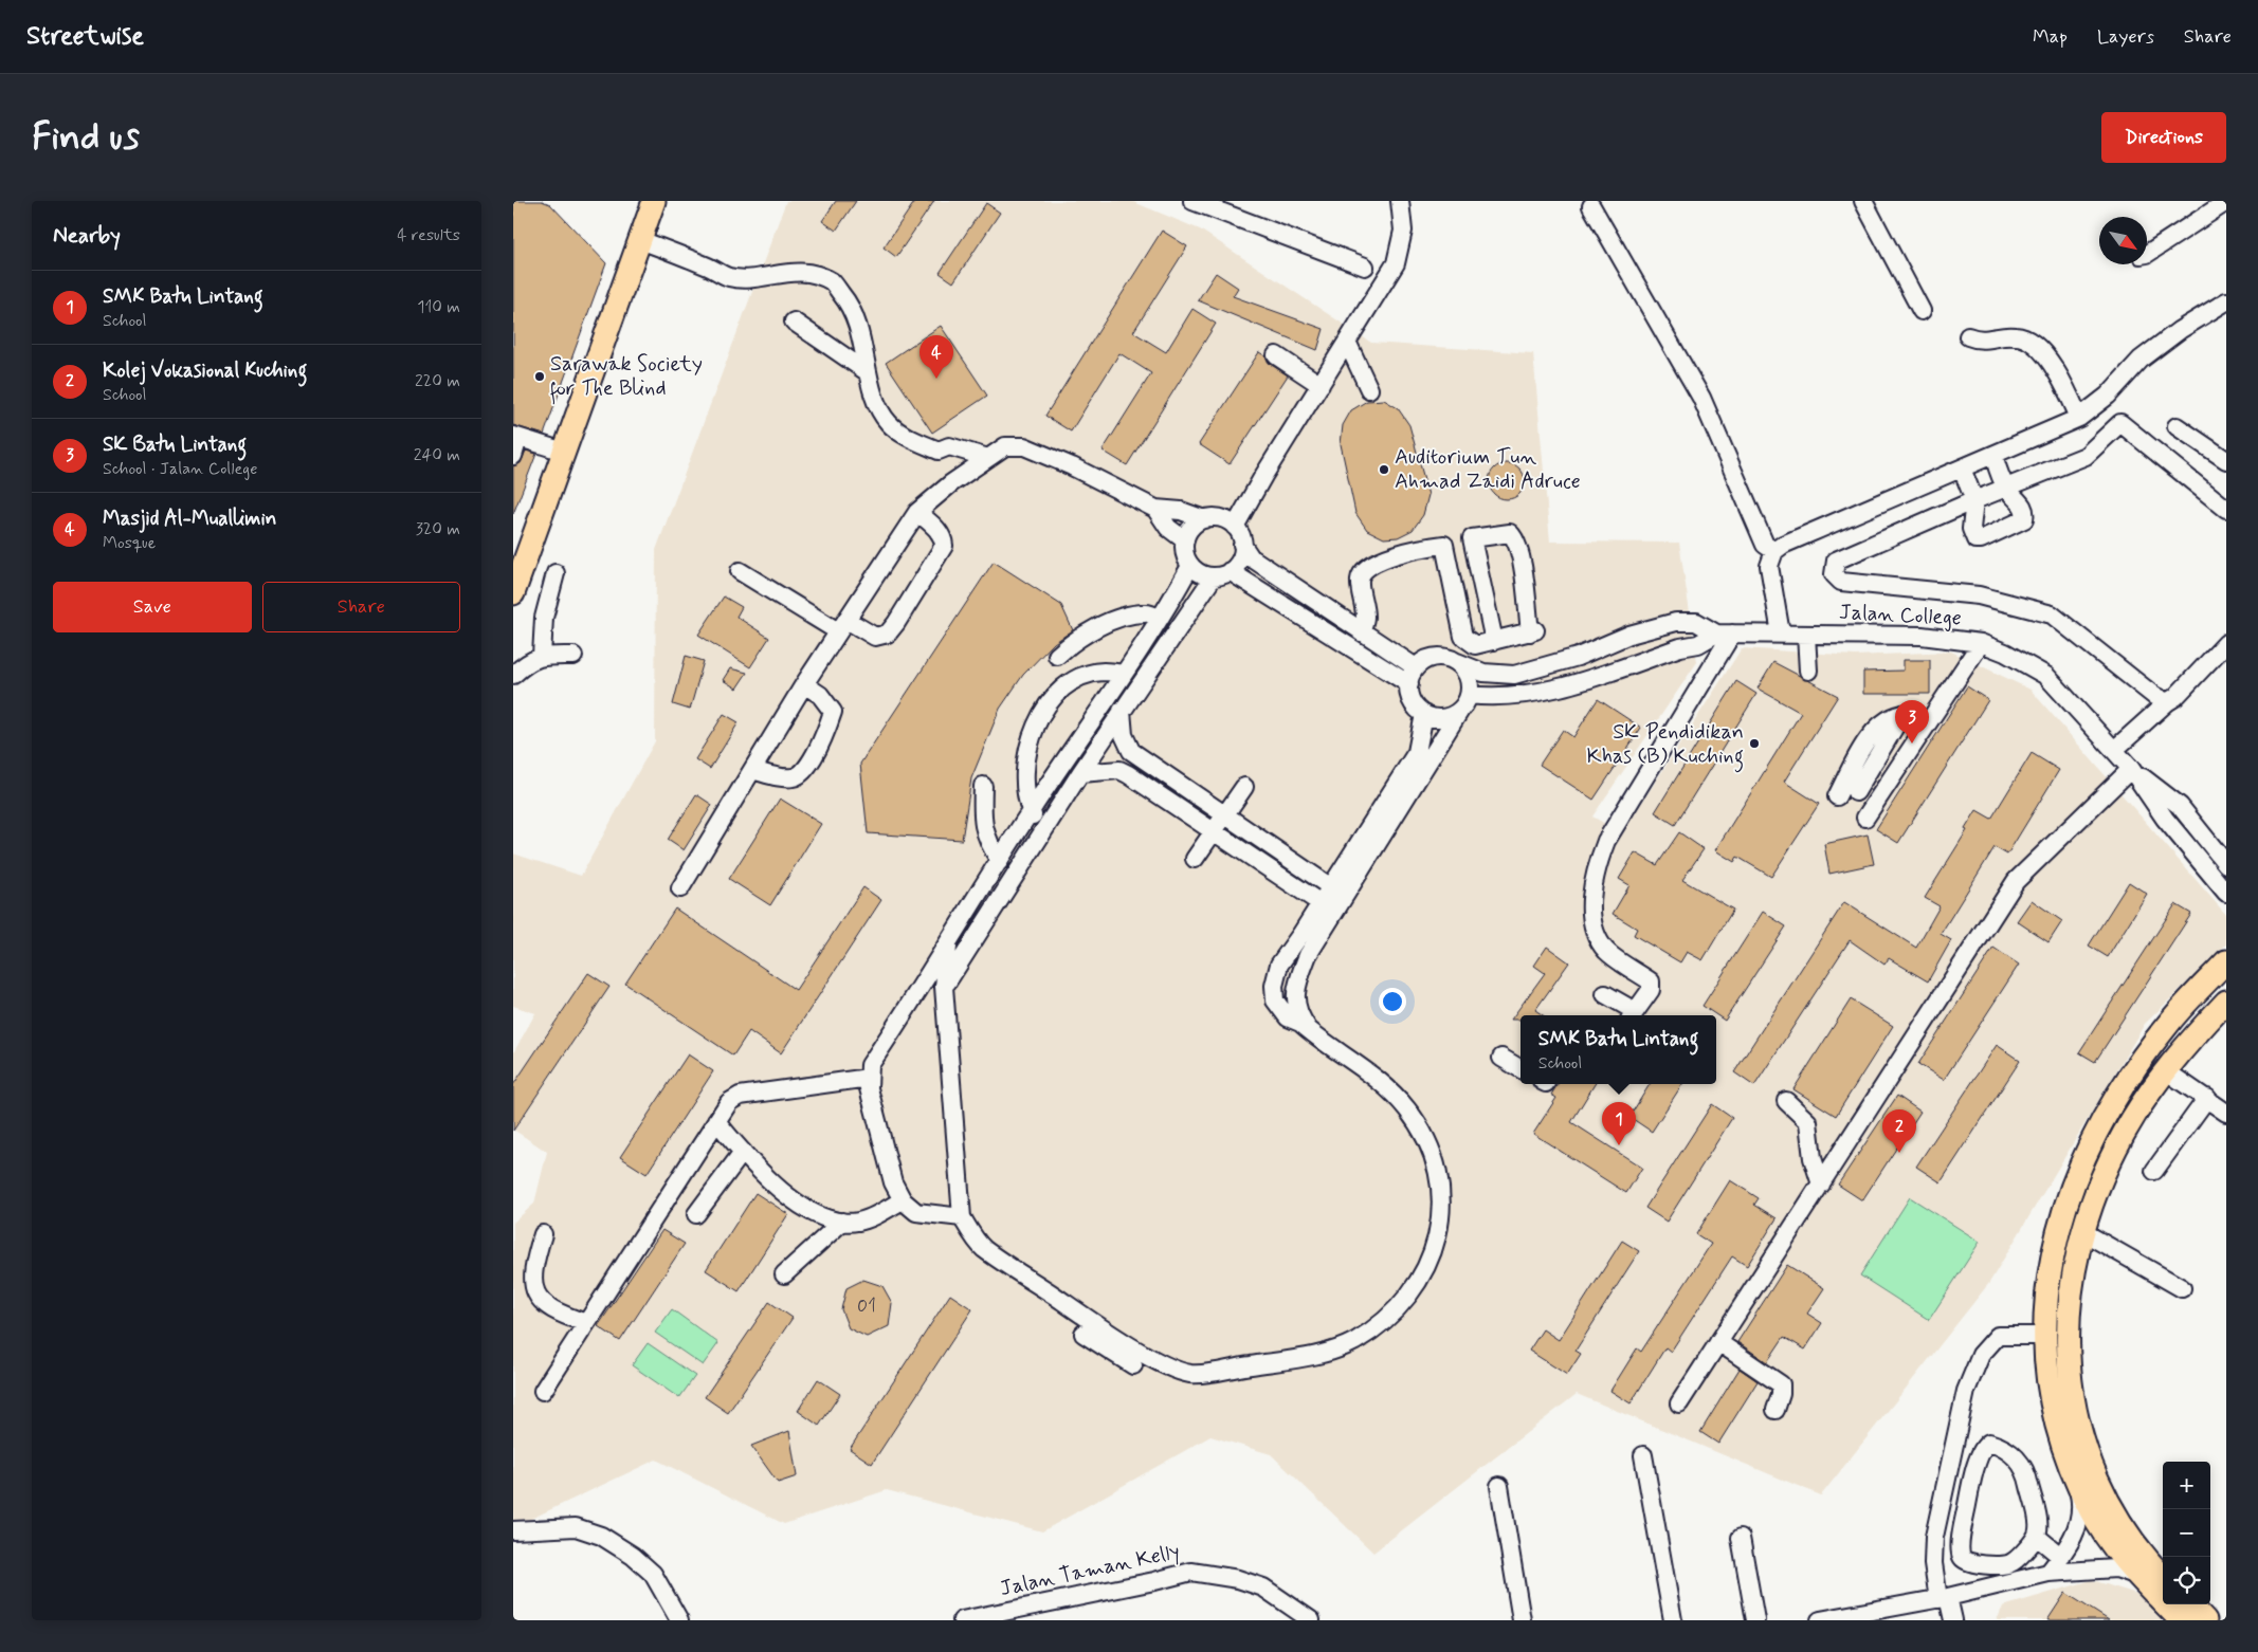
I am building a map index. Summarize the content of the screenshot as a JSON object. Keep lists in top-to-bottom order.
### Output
{
  "streets": {
    "street": ["Jalan College", "Jalan Taman Kelly"]
  },
  "places": ["Sarawak Society for The Blind", "Auditorium Tun Ahmad Zaidi Adruce", "SK Pendidikan Khas (B) Kuching"],
  "house_numbers": ["01"],
  "north": "bottom right",
  "page": {
    "header": "Streetwise",
    "nav": ["Map", "Layers", "Share"],
    "buttons": [
      "Directions",
      ["Save", "Share"]
    ],
    "title": "Find us",
    "heading": ["Nearby", "4 results"],
    "list": [
      {
        "mark": "1",
        "name": "SMK Batu Lintang",
        "note": "School",
        "value": "110 m"
      },
      {
        "mark": "2",
        "name": "Kolej Vokasional Kuching",
        "note": "School",
        "value": "220 m"
      },
      {
        "mark": "3",
        "name": "SK Batu Lintang",
        "note": "School · Jalan College",
        "value": "240 m"
      },
      {
        "mark": "4",
        "name": "Masjid Al-Muallimin",
        "note": "Mosque",
        "value": "320 m"
      }
    ],
    "pins": [
      "4",
      "3",
      "1",
      "2"
    ],
    "popup": ["SMK Batu Lintang", "School"],
    "map_buttons": ["+", "−"]
  }
}
